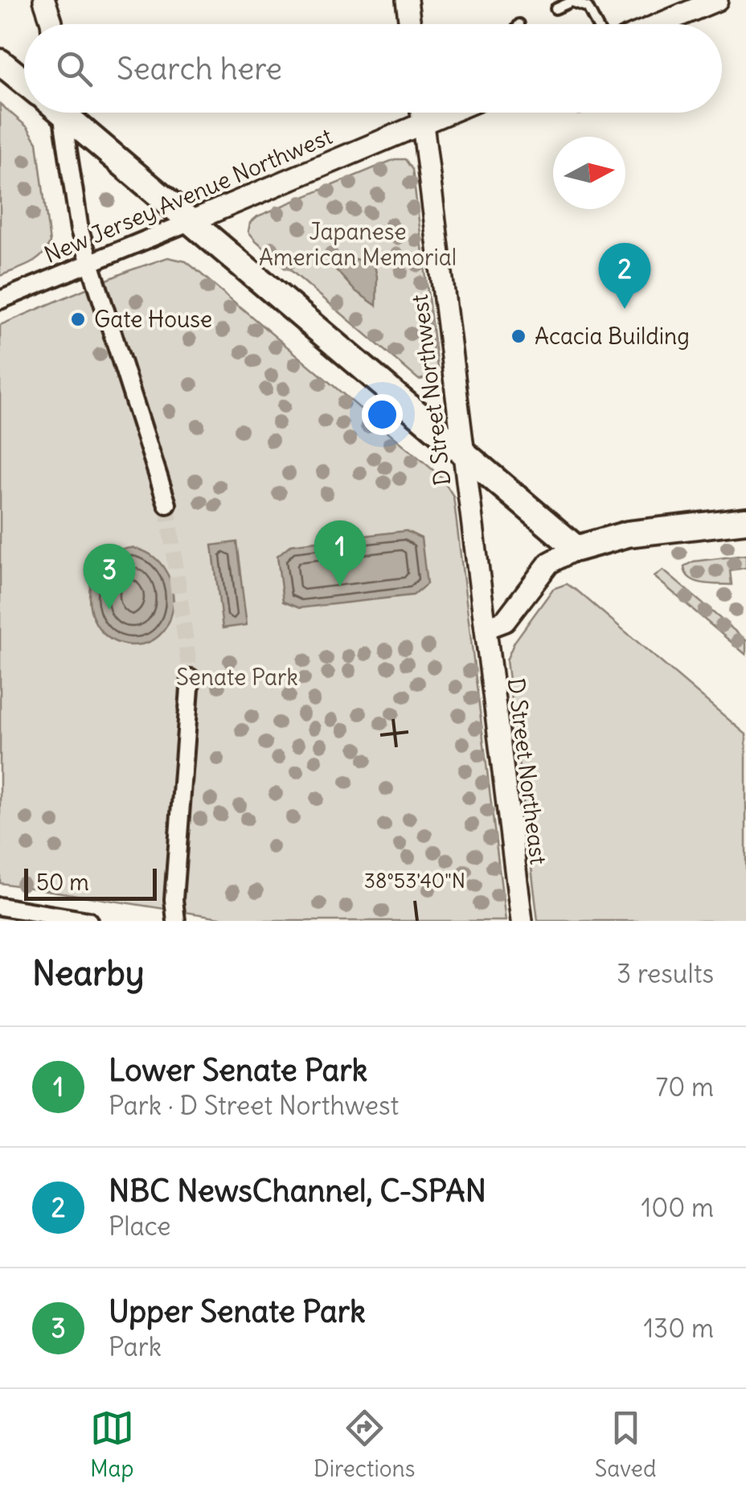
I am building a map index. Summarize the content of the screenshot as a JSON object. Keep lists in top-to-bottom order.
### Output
{
  "streets": {
    "street": ["New Jersey Avenue Northwest", "D Street Northwest", "D Street Northeast"]
  },
  "crossings": [
    ["New Jersey Avenue Northwest", "D Street Northwest"],
    ["D Street Northwest", "D Street Northeast"]
  ],
  "parks": ["Japanese American Memorial", "Senate Park"],
  "places": ["Gate House", "Acacia Building"],
  "scale_bar": "50 m",
  "north": "right",
  "page": {
    "search": "Search here",
    "pins": ["2", "1", "3"],
    "scale": "50 m",
    "heading": ["Nearby", "3 results"],
    "list": [
      {
        "mark": "1",
        "name": "Lower Senate Park",
        "note": "Park · D Street Northwest",
        "value": "70 m"
      },
      {
        "mark": "2",
        "name": "NBC NewsChannel, C-SPAN",
        "note": "Place",
        "value": "100 m"
      },
      {
        "mark": "3",
        "name": "Upper Senate Park",
        "note": "Park",
        "value": "130 m"
      }
    ],
    "nav": ["Map", "Directions", "Saved"]
  },
  "coordinates": ["38°53'40\"N"]
}
